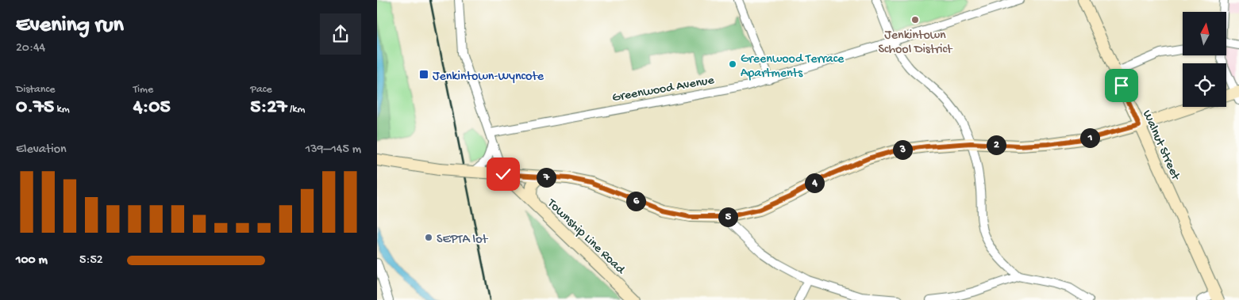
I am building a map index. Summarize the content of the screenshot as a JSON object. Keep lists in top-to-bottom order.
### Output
{
  "streets": {
    "street": ["Greenwood Avenue", "Walnut Street", "Township Line Road"]
  },
  "places": {
    "other": ["Jenkintown School District", "Greenwood Terrace Apartments", "SEPTA lot"],
    "transit": ["Jenkintown-Wyncote"]
  },
  "north": "top",
  "page": {
    "heading": ["Evening run", "20:44"],
    "stats": [
      ["Distance", "0.75 km"],
      ["Time", "4:05"],
      ["Pace", "5:27 /km"]
    ],
    "pins": [
      "1",
      "2",
      "3",
      "7",
      "4",
      "6",
      "5"
    ],
    "chart": ["Elevation", "139–145 m"],
    "list": [
      {
        "name": "100 m",
        "note": "5:52"
      }
    ]
  }
}
